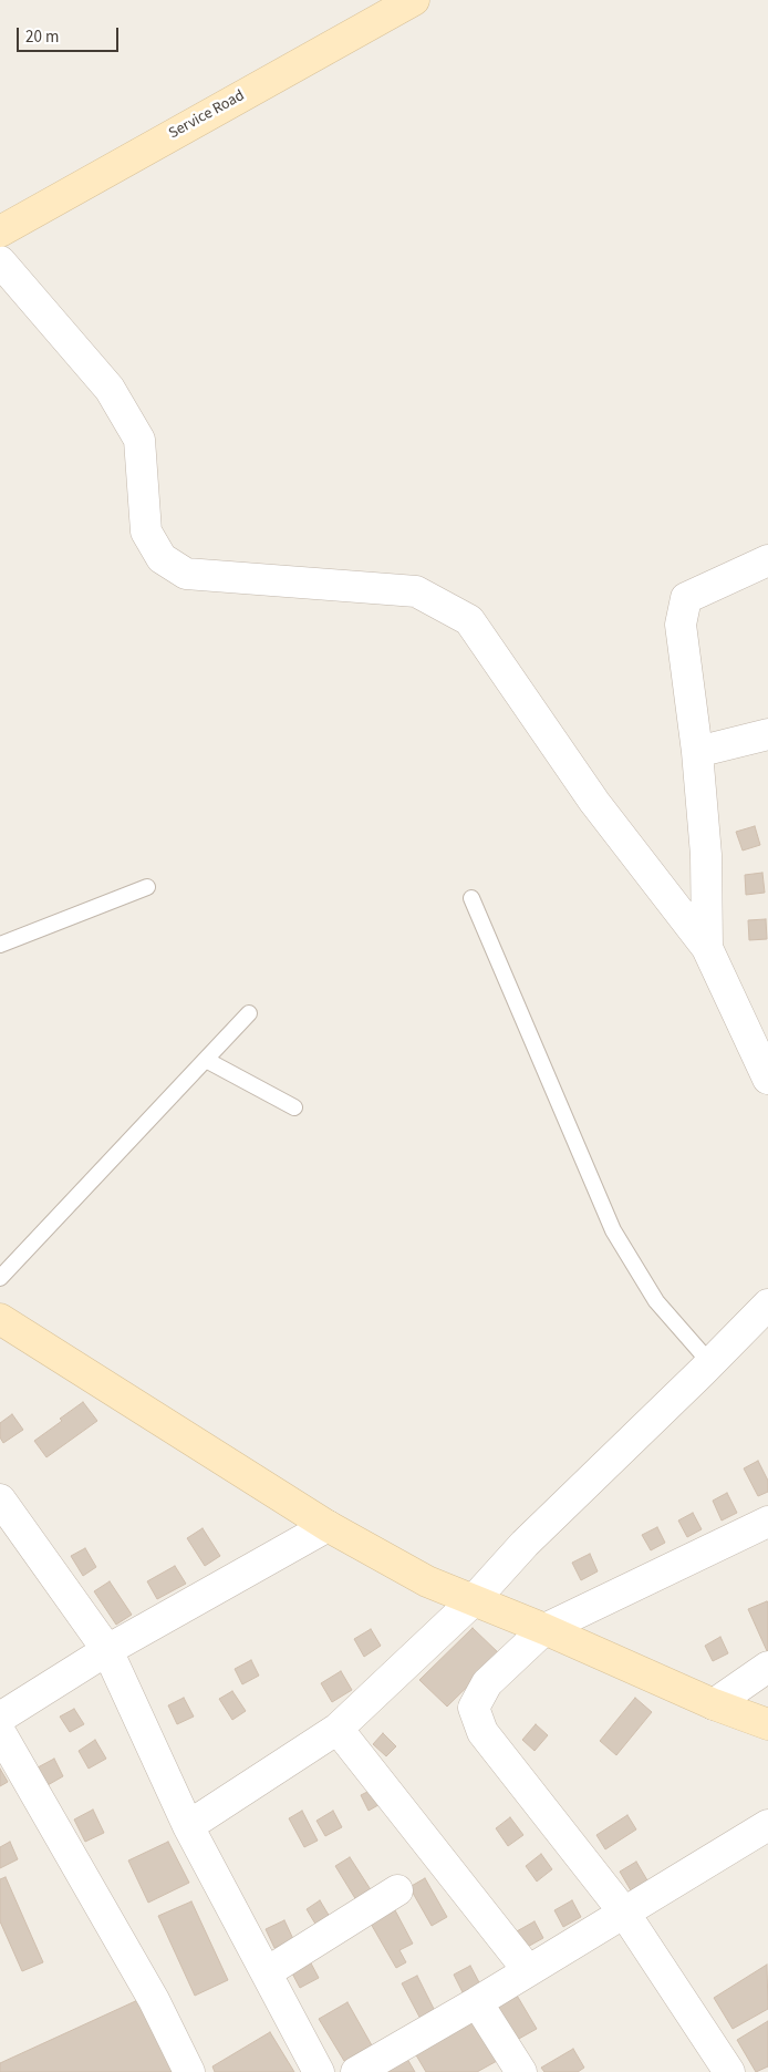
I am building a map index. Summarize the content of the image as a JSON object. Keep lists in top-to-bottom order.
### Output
{
  "streets": {
    "street": ["Service Road"]
  },
  "scale_bar": "20 m"
}
